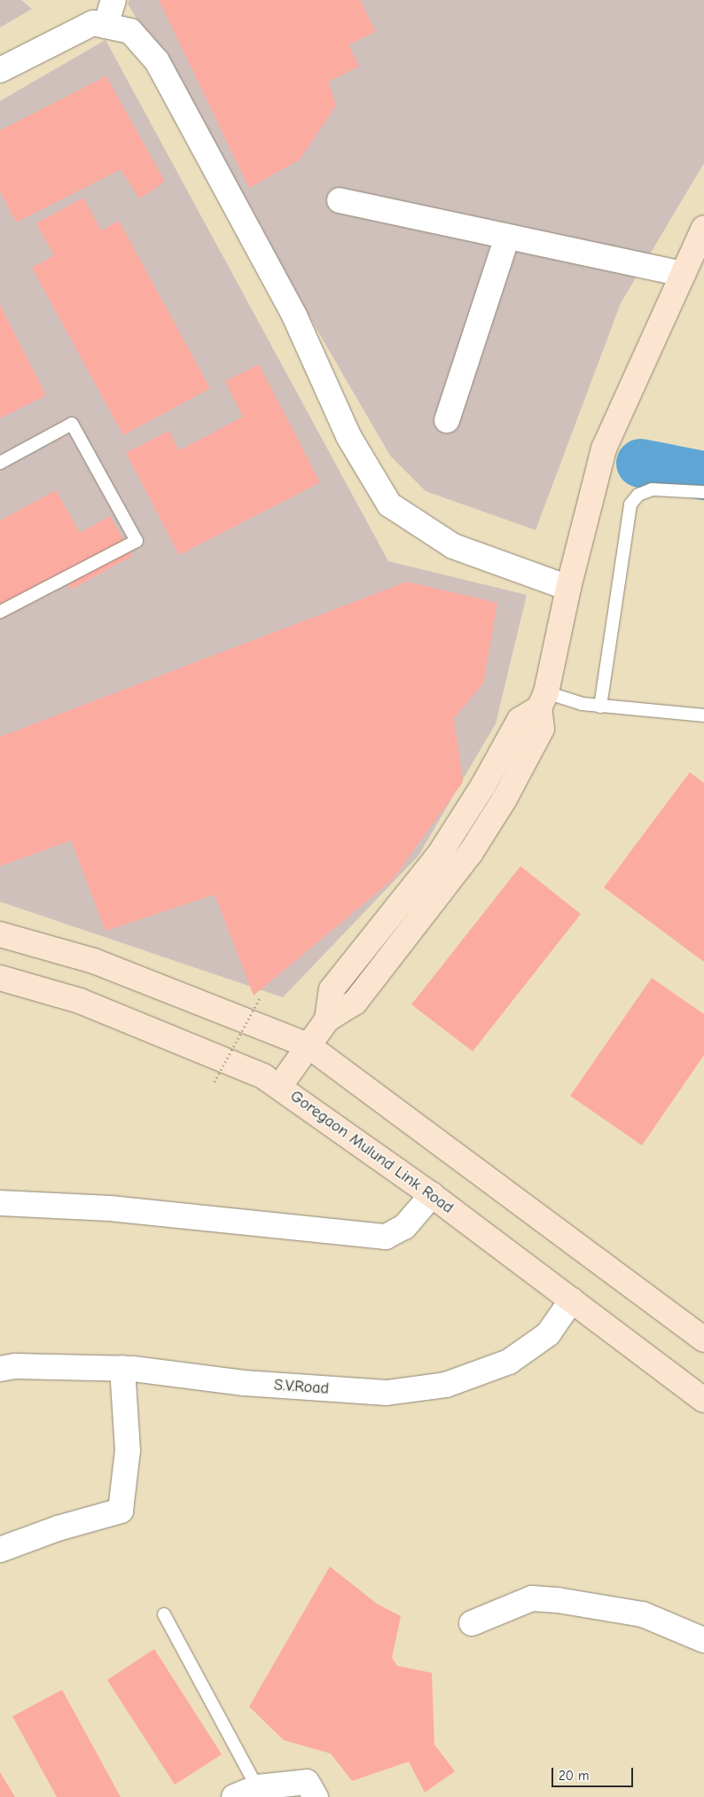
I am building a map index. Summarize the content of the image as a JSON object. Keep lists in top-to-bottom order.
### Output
{
  "streets": {
    "main road": ["Goregaon Mulund Link Road"],
    "street": ["S.V.Road"]
  },
  "crossings": [
    ["Goregaon Mulund Link Road", "S.V.Road"]
  ],
  "scale_bar": "20 m"
}
